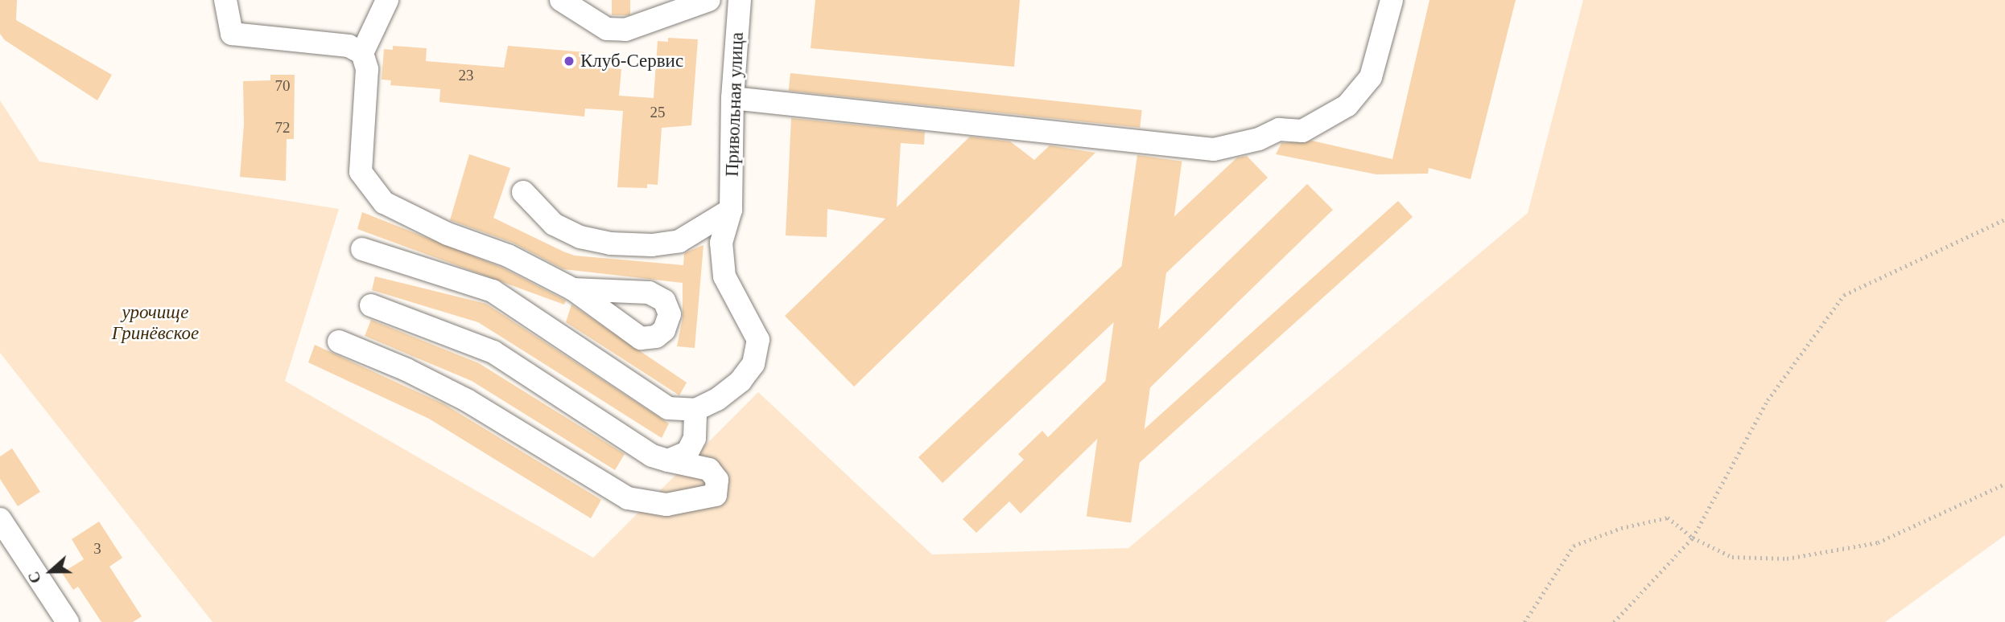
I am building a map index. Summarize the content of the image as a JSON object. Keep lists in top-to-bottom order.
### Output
{
  "streets": {
    "street": ["Привольная улица"]
  },
  "parks": ["урочище Гринёвское"],
  "places": ["Клуб-Сервис"],
  "house_numbers": [
    "23",
    "70",
    "25",
    "72",
    "3"
  ],
  "north": "left"
}
